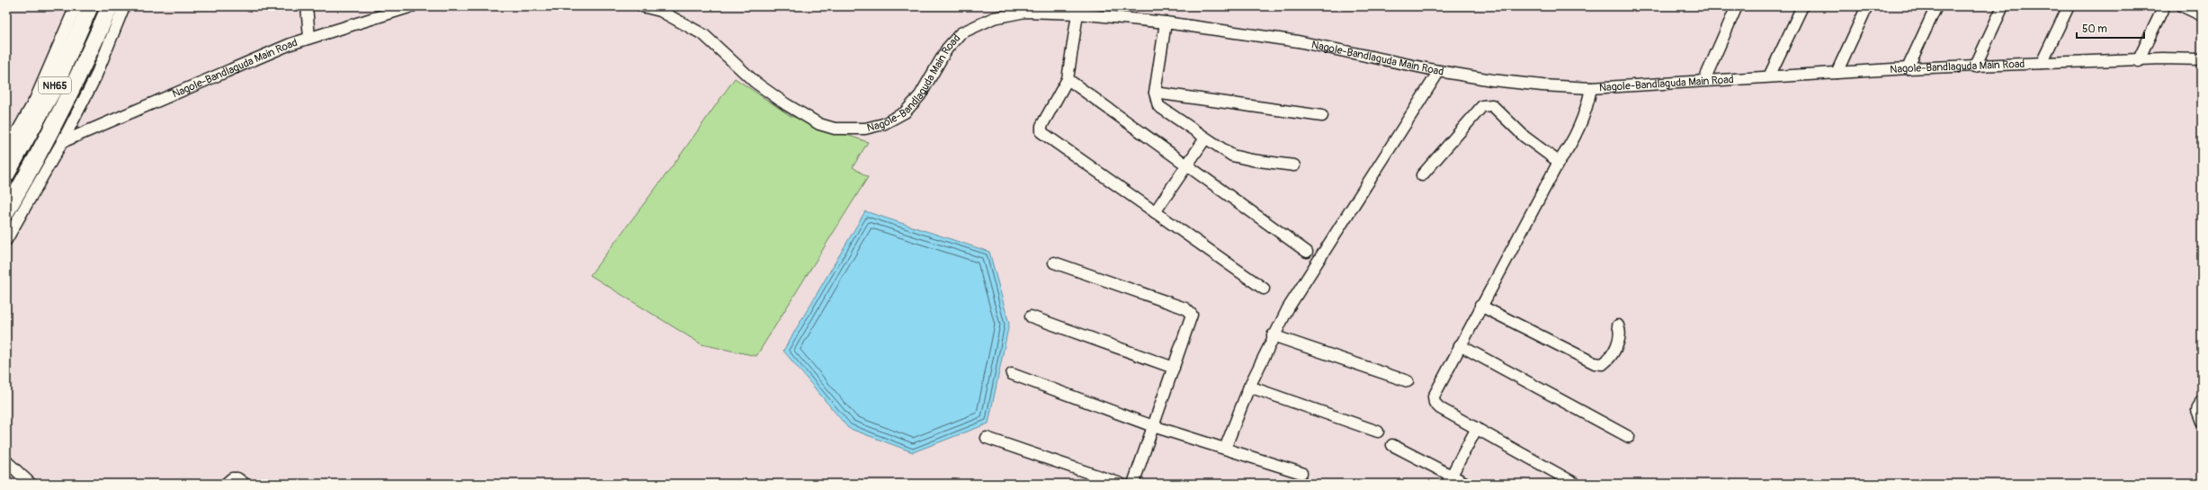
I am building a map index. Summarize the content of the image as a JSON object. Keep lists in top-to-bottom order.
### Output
{
  "streets": {
    "highway": ["NH65"],
    "street": ["Nagole-Bandlaguda Main Road"]
  },
  "scale_bar": "50 m"
}
